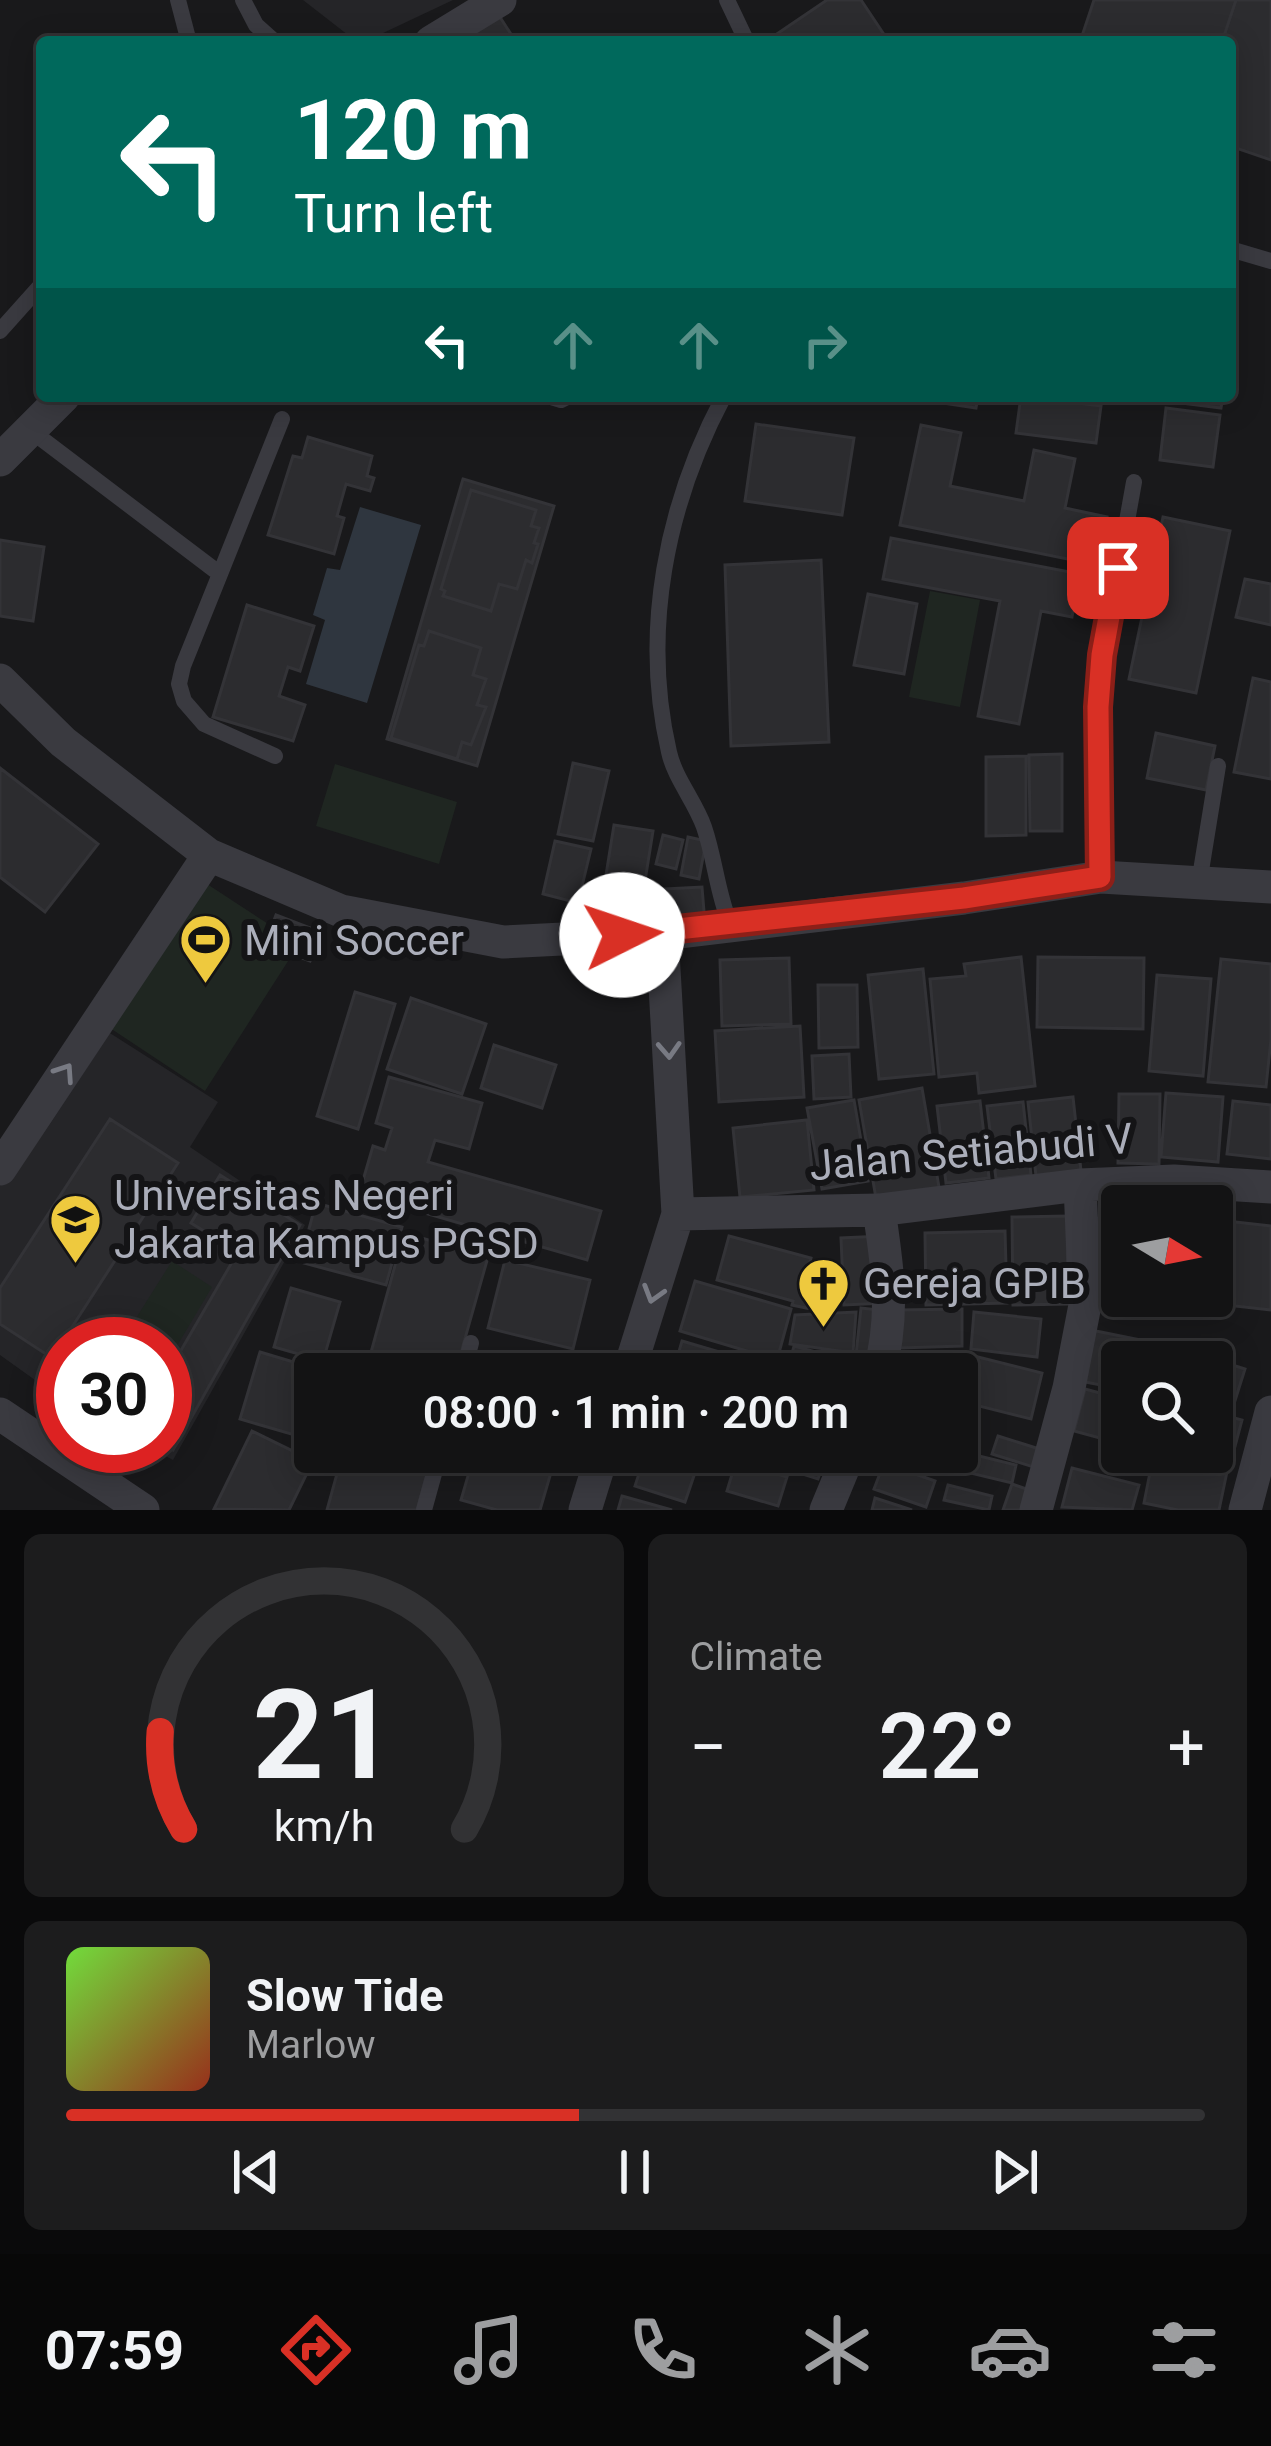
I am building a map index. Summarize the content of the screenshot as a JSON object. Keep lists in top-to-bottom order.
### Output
{
  "streets": {
    "street": ["Jalan Setiabudi V"]
  },
  "places": {
    "sports": ["Mini Soccer"],
    "school or university": ["Universitas Negeri Jakarta Kampus PGSD"],
    "church": ["Gereja GPIB"]
  },
  "north": "right",
  "page": {
    "turn": ["120 m", "Turn left"],
    "limit": "30",
    "trip": "08:00 · 1 min · 200 m",
    "tile": "Climate",
    "heat": ["−", "22°", "+"],
    "song": ["Slow Tide", "Marlow"],
    "tabs": "07:59",
    "gauge": ["21", "km/h"]
  }
}
